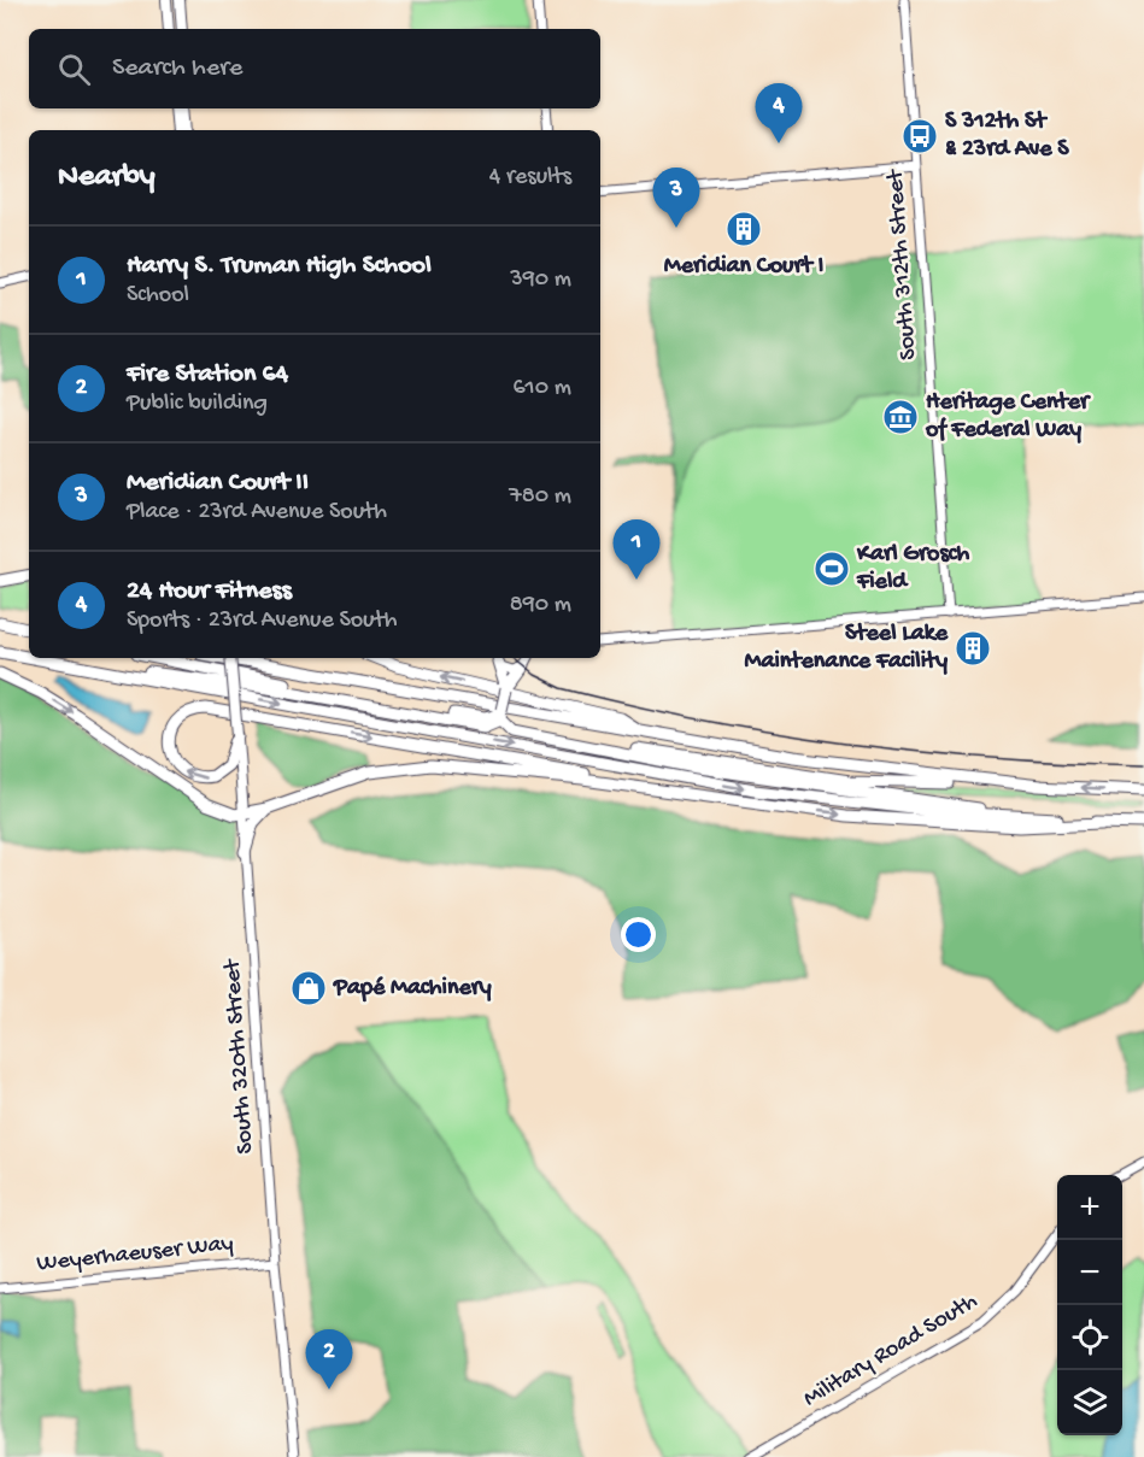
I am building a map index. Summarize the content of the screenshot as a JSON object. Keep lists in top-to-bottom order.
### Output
{
  "streets": {
    "main road": ["South 320th Street"],
    "street": ["South 312th Street", "Weyerhaeuser Way", "Military Road South"]
  },
  "crossings": [
    ["South 320th Street", "Weyerhaeuser Way"]
  ],
  "places": {
    "bus stop": ["S 312th St & 23rd Ave S"],
    "building": ["Meridian Court I", "Steel Lake Maintenance Facility"],
    "museum": ["Heritage Center of Federal Way"],
    "sports": ["Karl Grosch Field"],
    "shop": ["Papé Machinery"]
  },
  "page": {
    "search": "Search here",
    "pins": [
      "4",
      "3",
      "1",
      "2"
    ],
    "heading": ["Nearby", "4 results"],
    "list": [
      {
        "mark": "1",
        "name": "Harry S. Truman High School",
        "note": "School",
        "value": "390 m"
      },
      {
        "mark": "2",
        "name": "Fire Station 64",
        "note": "Public building",
        "value": "610 m"
      },
      {
        "mark": "3",
        "name": "Meridian Court II",
        "note": "Place · 23rd Avenue South",
        "value": "780 m"
      },
      {
        "mark": "4",
        "name": "24 Hour Fitness",
        "note": "Sports · 23rd Avenue South",
        "value": "890 m"
      }
    ],
    "map_buttons": ["+", "−"]
  }
}
